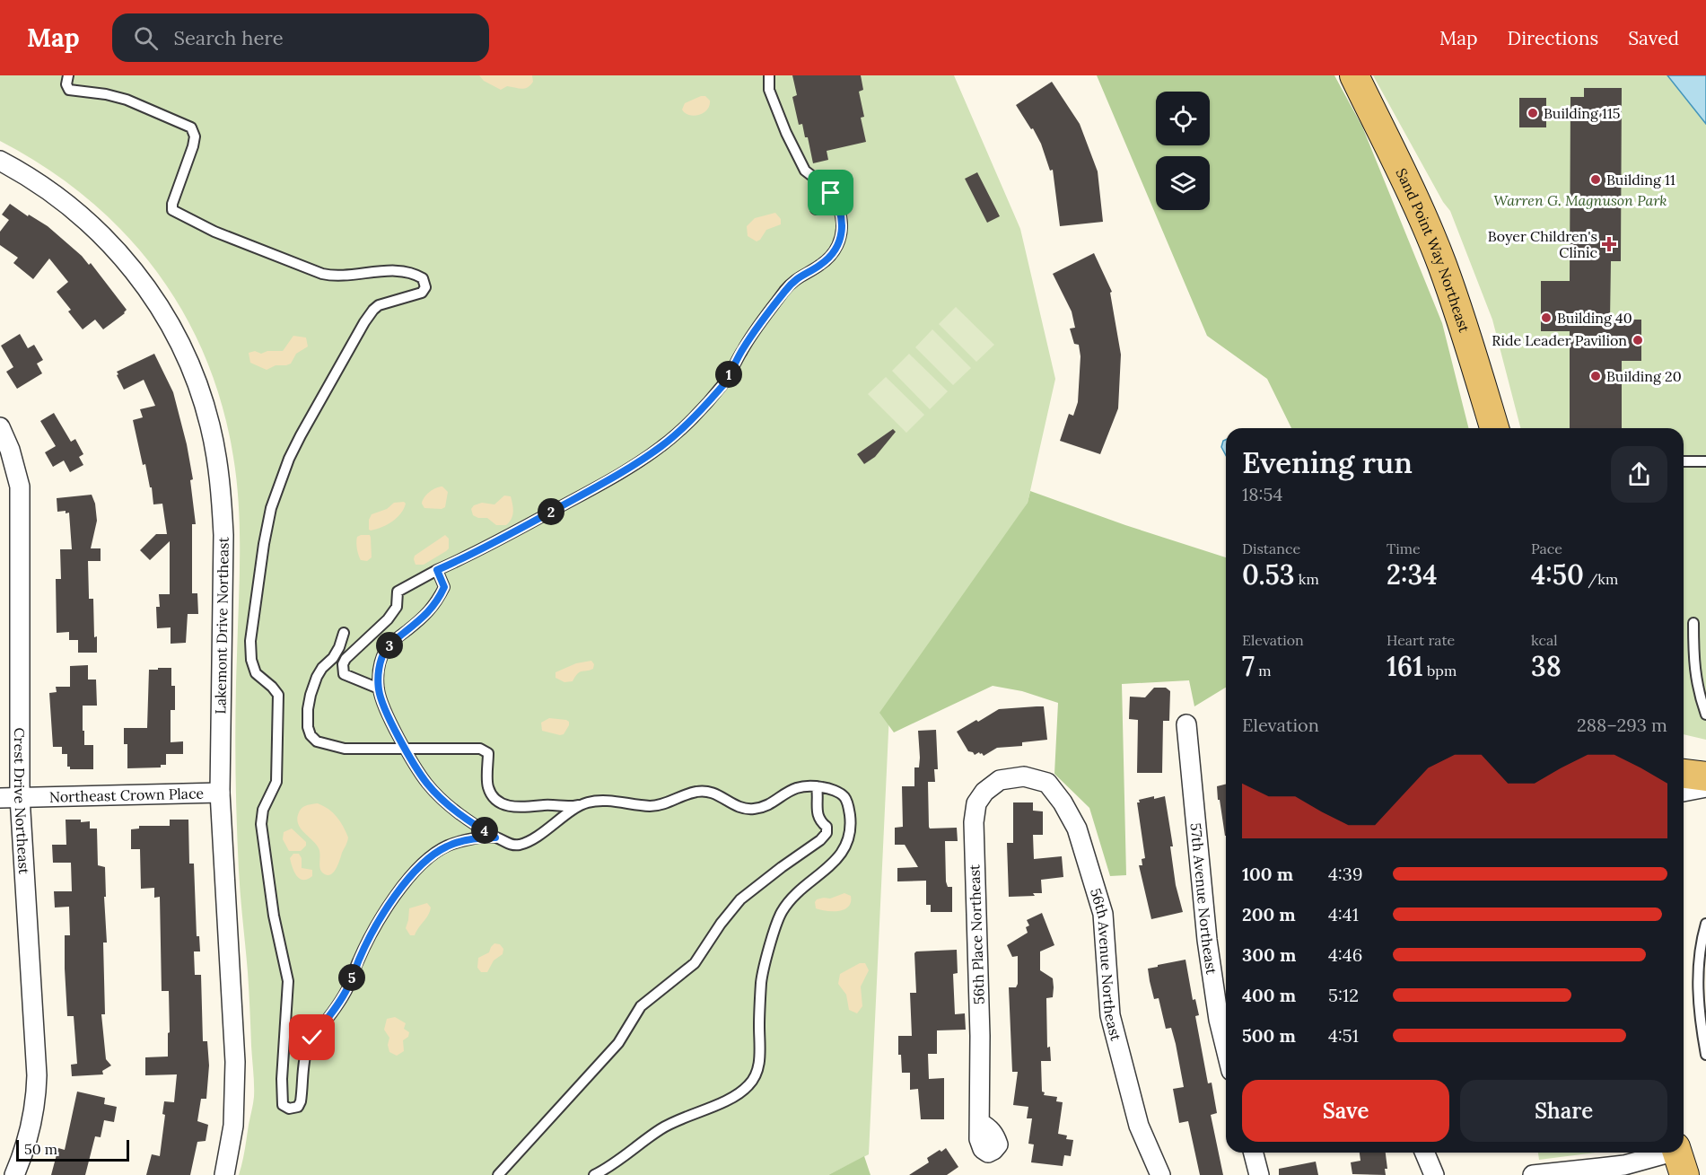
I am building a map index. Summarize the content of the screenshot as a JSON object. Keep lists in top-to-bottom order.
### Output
{
  "streets": {
    "main road": ["Sand Point Way Northeast"],
    "street": [
      "Lakemont Drive Northeast",
      "Northeast Crown Place",
      "Crest Drive Northeast",
      "57th Avenue Northeast",
      "56th Place Northeast",
      "56th Avenue Northeast"
    ]
  },
  "crossings": [
    ["Lakemont Drive Northeast", "Northeast Crown Place"],
    ["Northeast Crown Place", "Crest Drive Northeast"],
    ["56th Place Northeast", "56th Avenue Northeast"]
  ],
  "parks": ["Warren G. Magnuson Park"],
  "places": {
    "other": [
      "Building 115",
      "Building 11",
      "Building 40",
      "Ride Leader Pavilion",
      "Building 20"
    ],
    "health": ["Boyer Children's Clinic"]
  },
  "scale_bar": "50 m",
  "page": {
    "header": "Map",
    "search": "Search here",
    "nav": ["Map", "Directions", "Saved"],
    "pins": [
      "1",
      "2",
      "3",
      "4",
      "5"
    ],
    "heading": ["Evening run", "18:54"],
    "stats": [
      ["Distance", "0.53 km"],
      ["Time", "2:34"],
      ["Pace", "4:50 /km"],
      ["Elevation", "7 m"],
      ["Heart rate", "161 bpm"],
      ["kcal", "38"]
    ],
    "chart": ["Elevation", "288–293 m"],
    "list": [
      {
        "name": "100 m",
        "note": "4:39"
      },
      {
        "name": "200 m",
        "note": "4:41"
      },
      {
        "name": "300 m",
        "note": "4:46"
      },
      {
        "name": "400 m",
        "note": "5:12"
      },
      {
        "name": "500 m",
        "note": "4:51"
      }
    ],
    "buttons": ["Save", "Share"],
    "scale": "50 m"
  }
}
